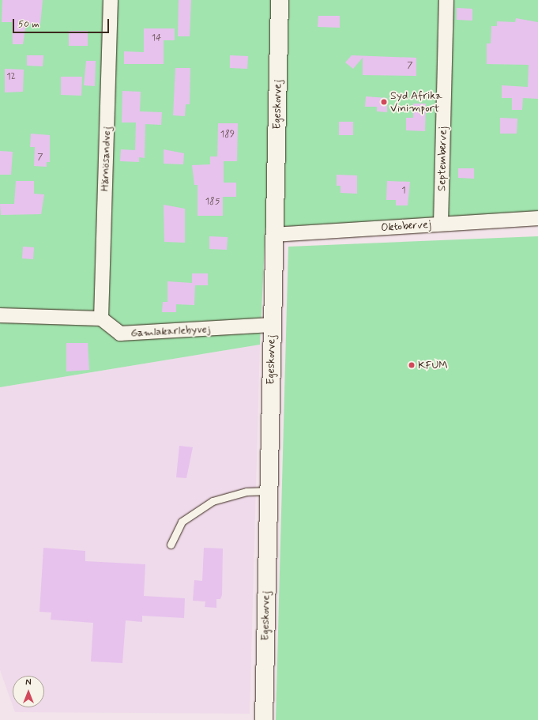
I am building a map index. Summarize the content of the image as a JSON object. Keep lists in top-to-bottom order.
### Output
{
  "streets": {
    "street": [
      "Egeskovvej",
      "Härnösandvej",
      "Septembervej",
      "Oktobervej",
      "Gamlakarlebyvej"
    ]
  },
  "crossings": [
    ["Egeskovvej", "Oktobervej"],
    ["Egeskovvej", "Gamlakarlebyvej"],
    ["Härnösandvej", "Gamlakarlebyvej"],
    ["Septembervej", "Oktobervej"]
  ],
  "places": ["Syd Afrika Vinimport", "KFUM"],
  "house_numbers": [
    "14",
    "7",
    "12",
    "189",
    "7",
    "1",
    "185"
  ],
  "scale_bar": "50 m",
  "north": "top"
}
